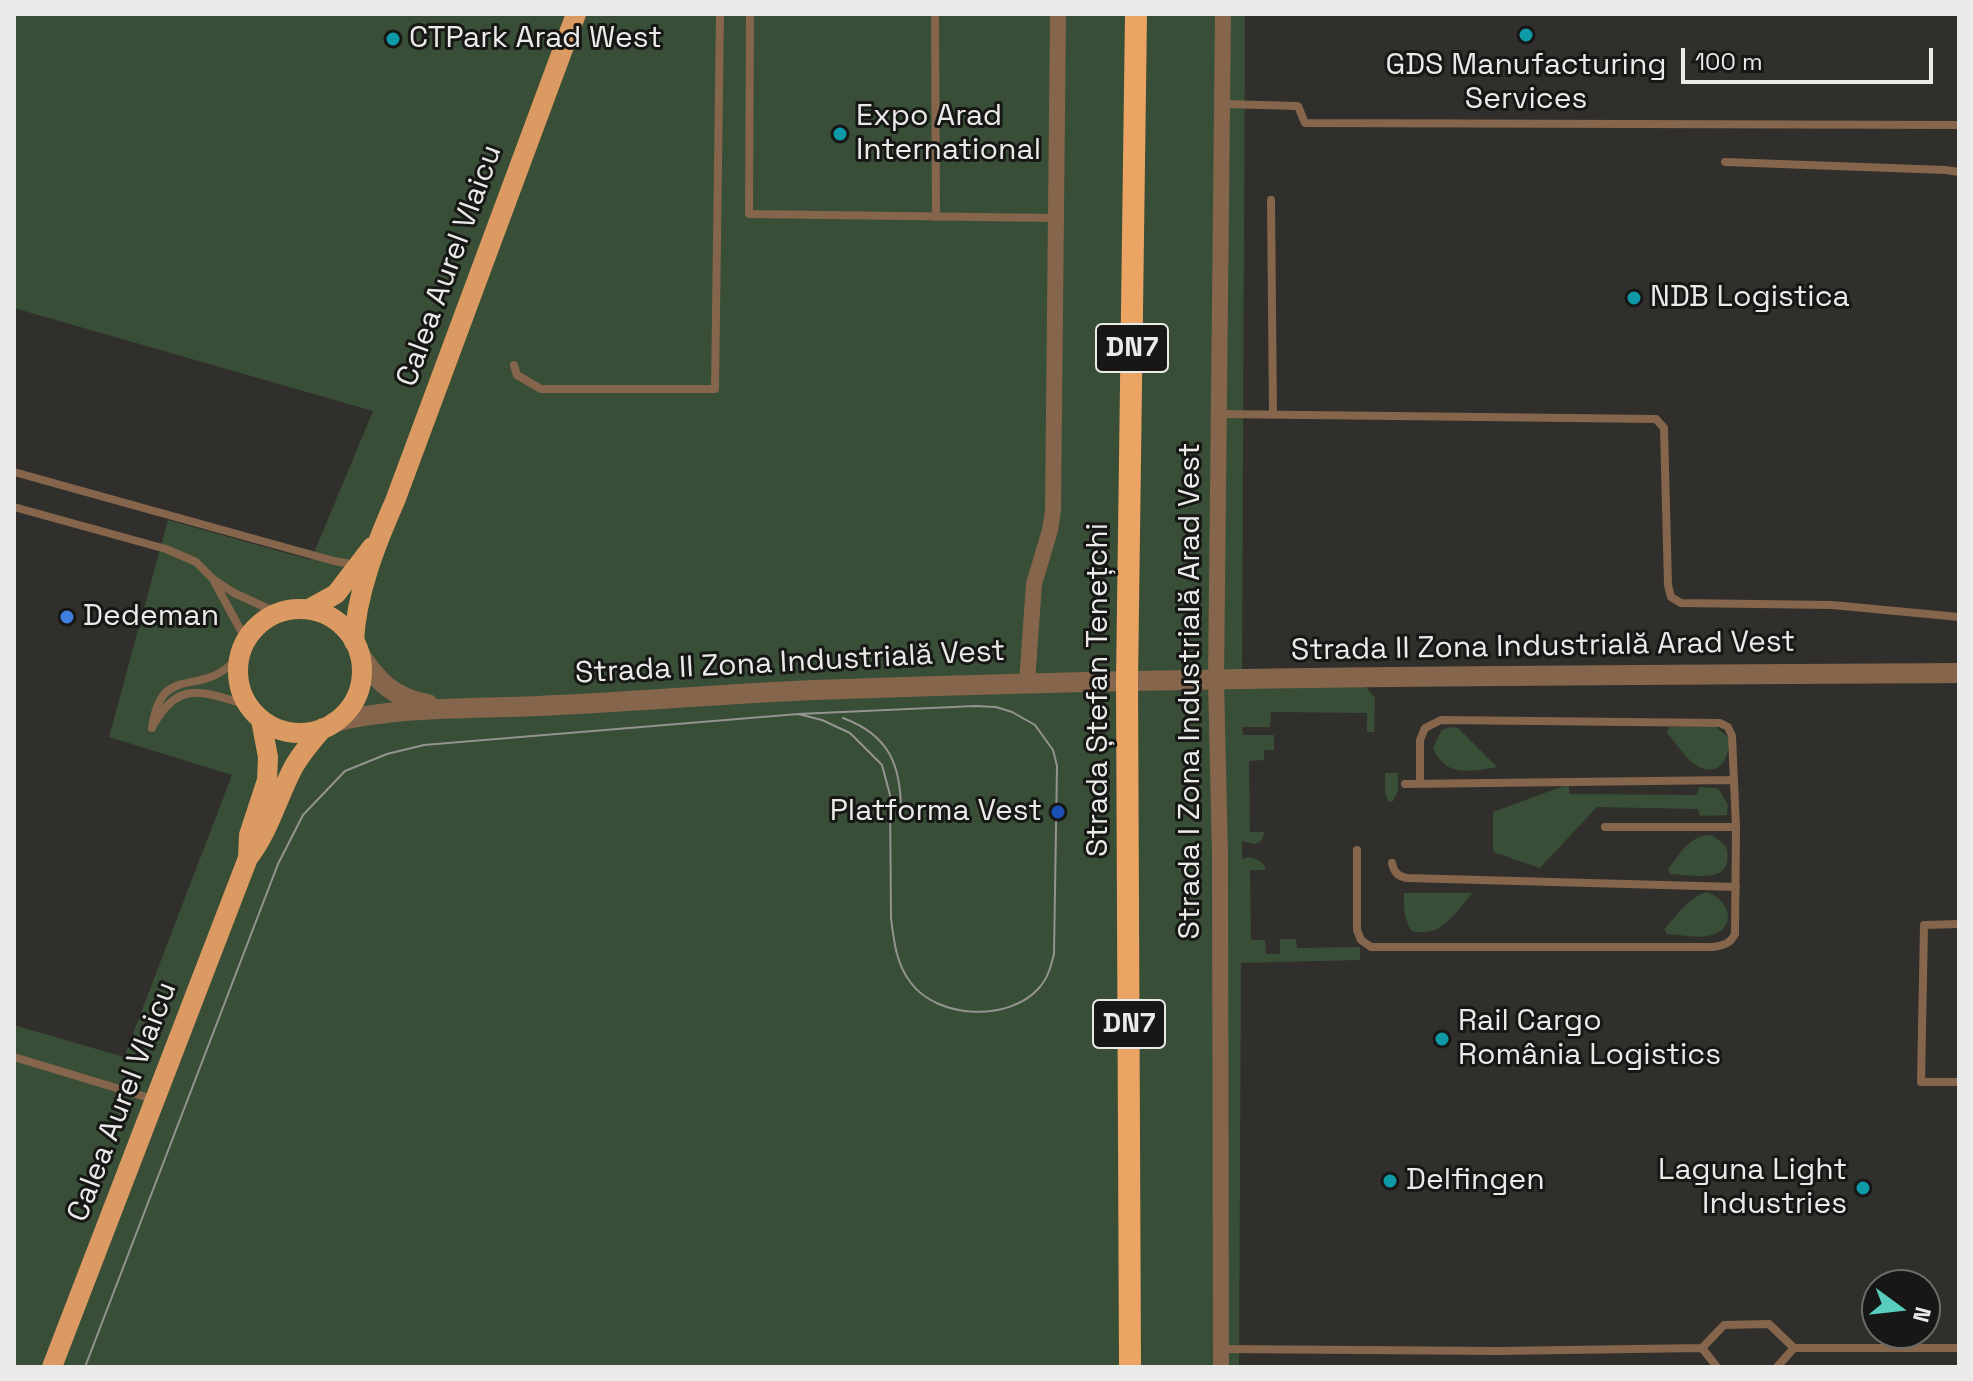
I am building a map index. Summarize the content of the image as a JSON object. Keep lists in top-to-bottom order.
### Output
{
  "streets": {
    "highway": ["DN7", "Strada Ștefan Tenețchi"],
    "main road": ["Calea Aurel Vlaicu"],
    "street": ["Strada II Zona Industrială Arad Vest", "Strada II Zona Industrială Vest", "Strada I Zona Industrială Arad Vest"]
  },
  "crossings": [
    ["Calea Aurel Vlaicu", "Strada II Zona Industrială Vest"],
    ["Strada II Zona Industrială Arad Vest", "Strada II Zona Industrială Vest"],
    ["Strada II Zona Industrială Arad Vest", "Strada Ștefan Tenețchi"],
    ["Strada II Zona Industrială Arad Vest", "Strada I Zona Industrială Arad Vest"],
    ["Strada II Zona Industrială Vest", "Strada Ștefan Tenețchi"]
  ],
  "places": [
    "GDS Manufacturing Services",
    "CTPark Arad West",
    "Expo Arad International",
    "NDB Logistica",
    "Dedeman",
    "Platforma Vest",
    "Rail Cargo România Logistics",
    "Delfingen",
    "Laguna Light Industries"
  ],
  "scale_bar": "100 m",
  "north": "right"
}
